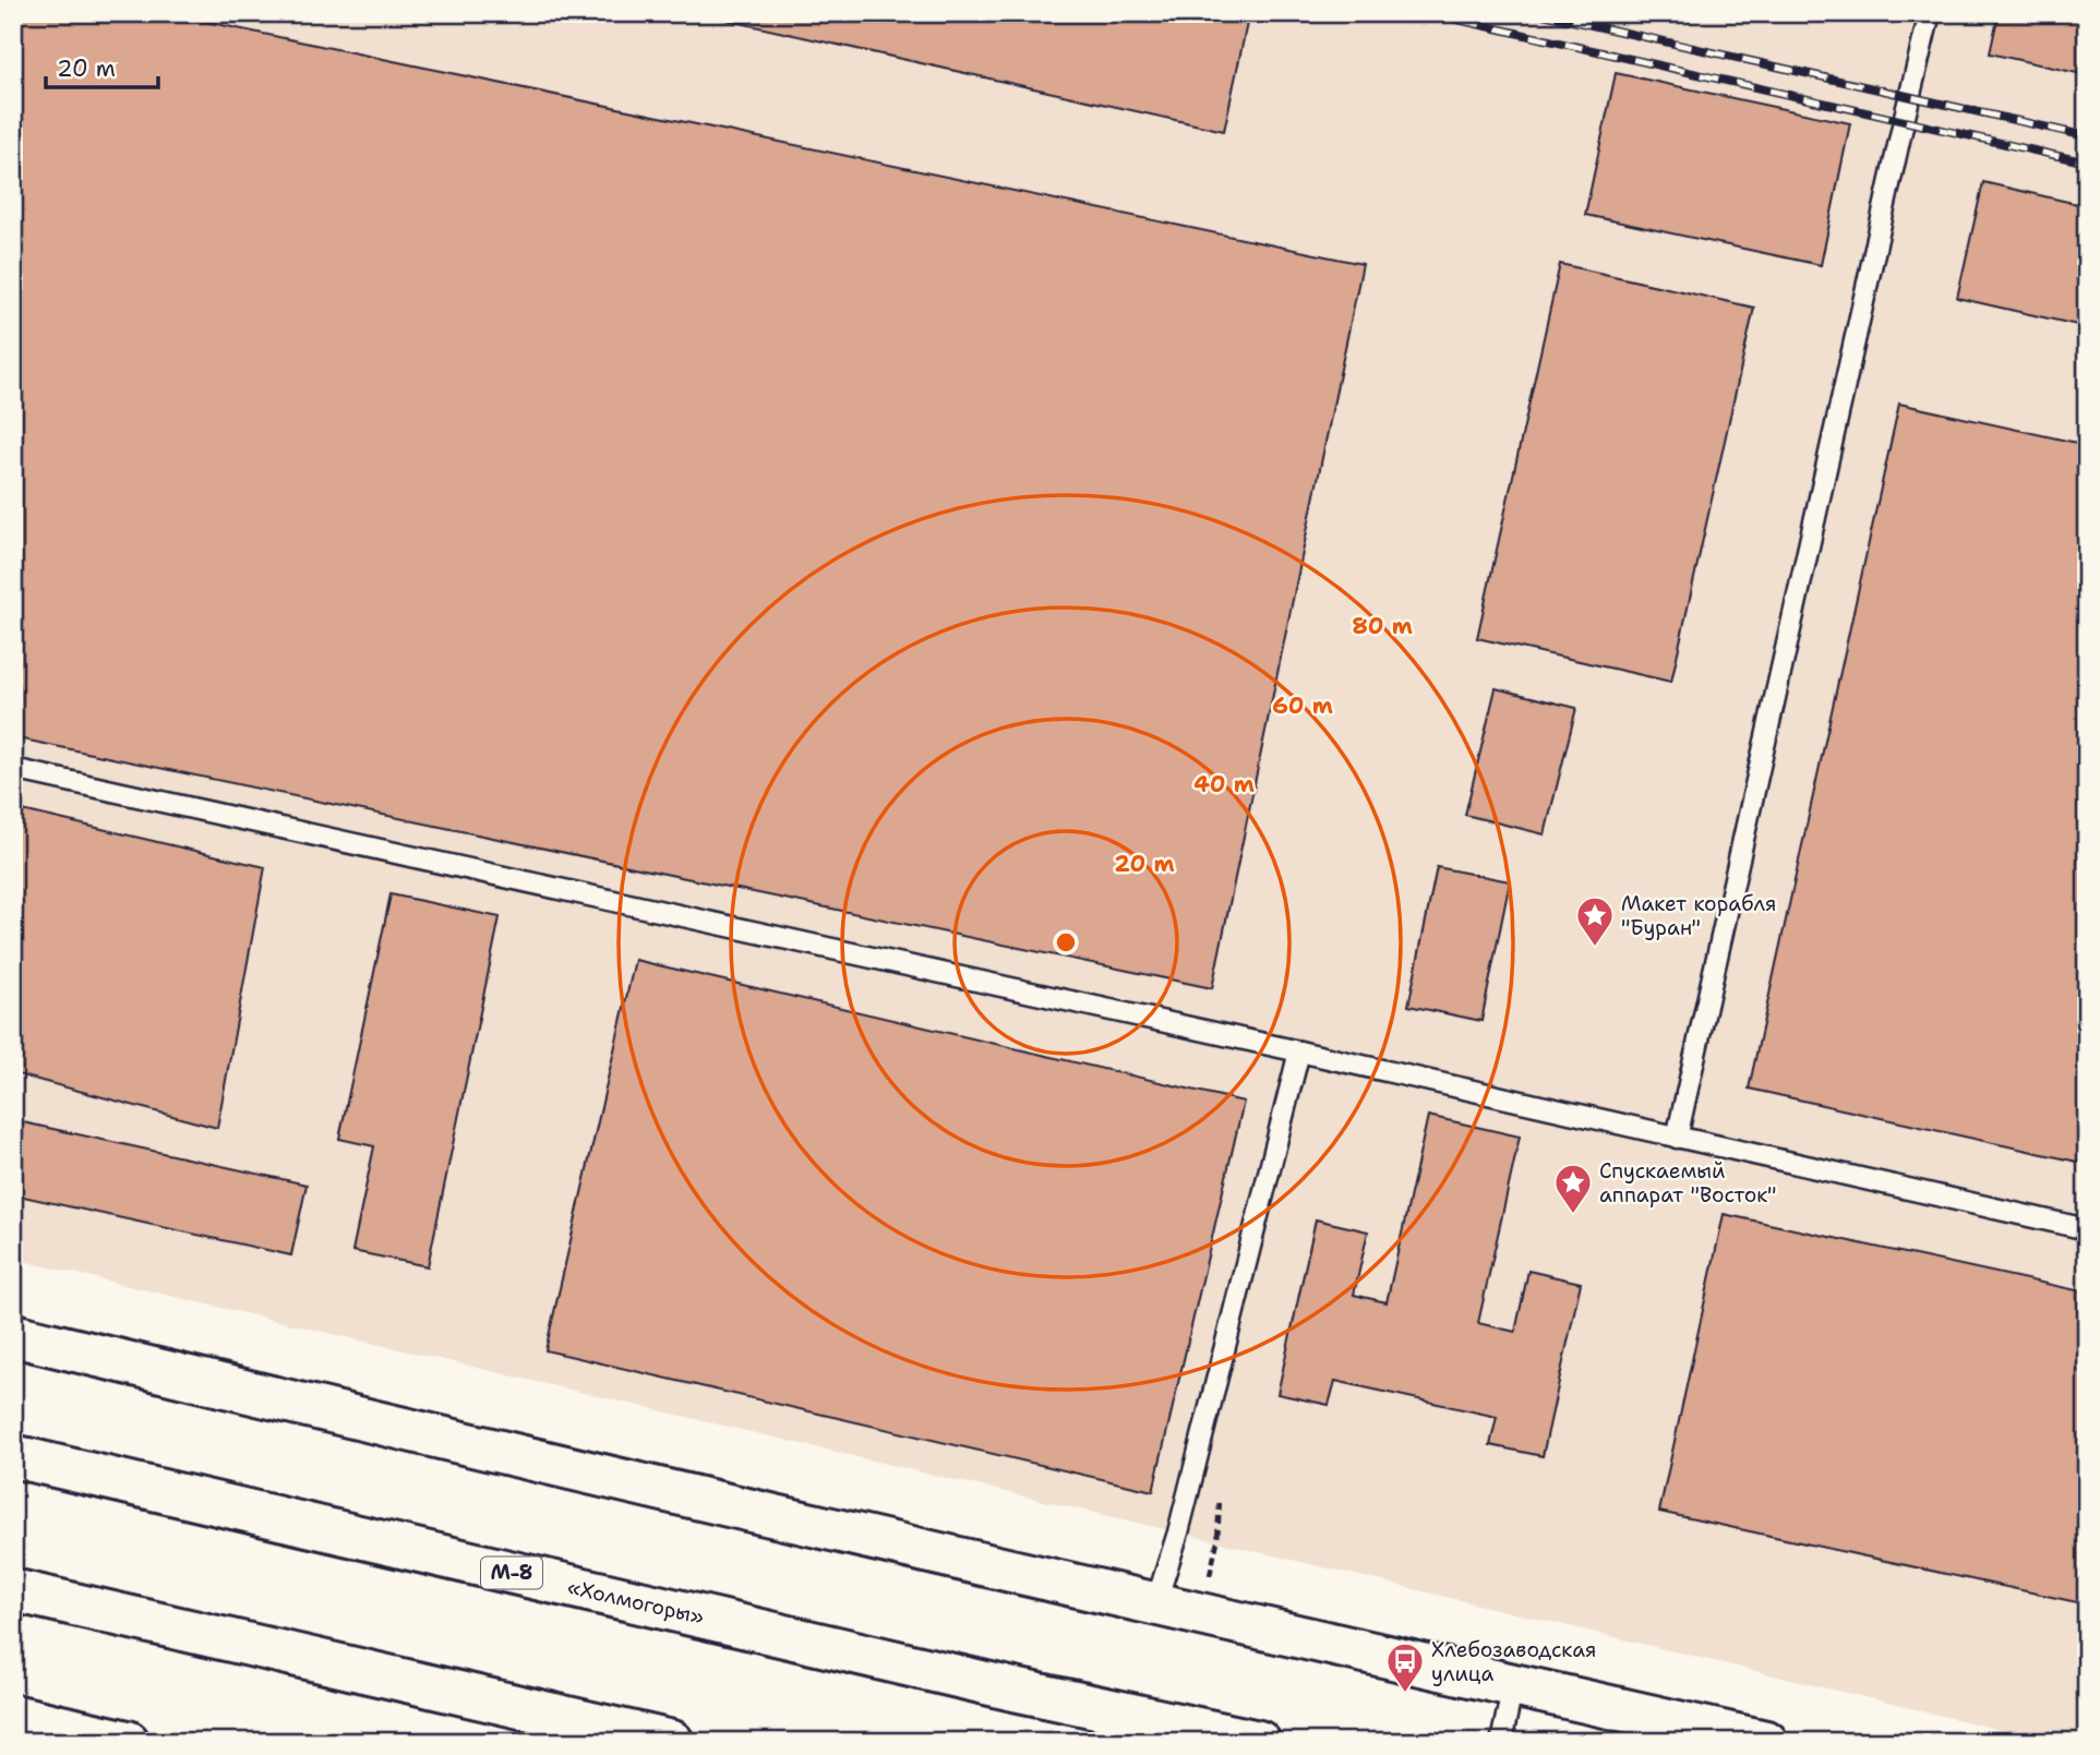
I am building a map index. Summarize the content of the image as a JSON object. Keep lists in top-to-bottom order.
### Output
{
  "streets": {
    "main road": ["М-8", "«Холмогоры»"]
  },
  "places": {
    "place": ["Макет корабля \"Буран\"", "Спускаемый аппарат \"Восток\""],
    "bus stop": ["Хлебозаводская улица"]
  },
  "scale_bar": "20 m",
  "rings": [
    "80 m",
    "60 m",
    "40 m",
    "20 m"
  ]
}
